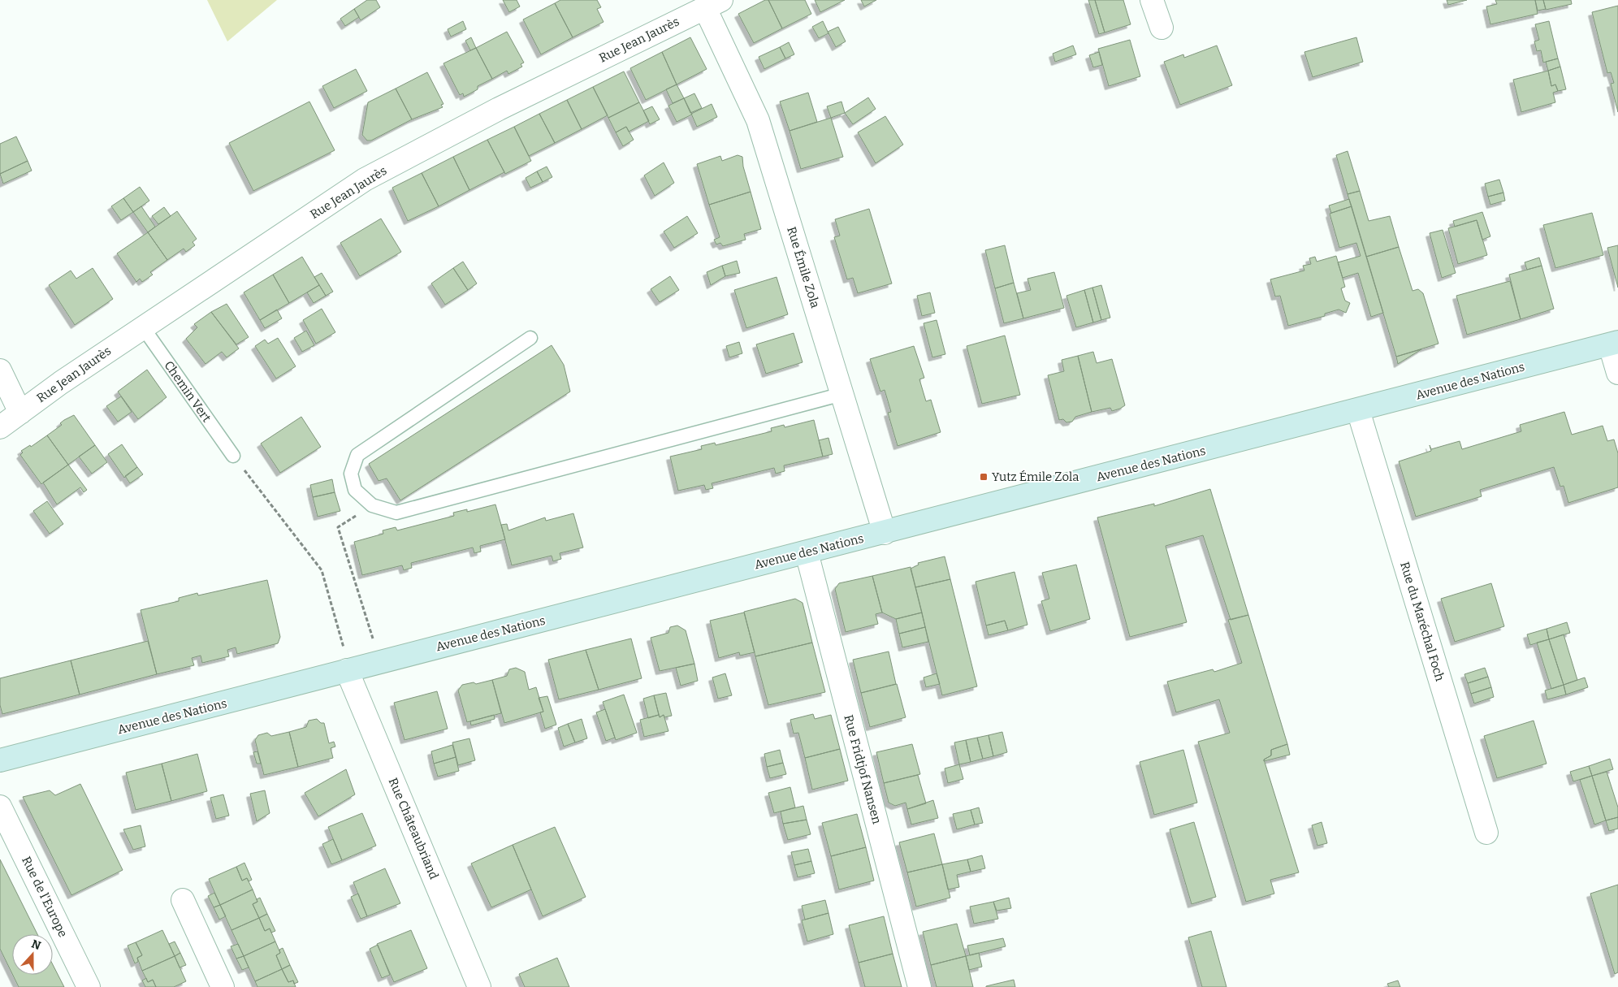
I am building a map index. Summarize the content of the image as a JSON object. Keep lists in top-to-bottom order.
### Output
{
  "streets": {
    "main road": ["Avenue des Nations"],
    "street": [
      "Rue Jean Jaurès",
      "Rue Émile Zola",
      "Rue du Maréchal Foch",
      "Rue Fridtjof Nansen",
      "Rue Châteaubriand",
      "Rue de l'Europe"
    ],
    "lane": ["Chemin Vert"]
  },
  "crossings": [
    ["Rue Jean Jaurès", "Rue Émile Zola"],
    ["Rue Jean Jaurès", "Chemin Vert"],
    ["Rue Émile Zola", "Avenue des Nations"],
    ["Avenue des Nations", "Rue du Maréchal Foch"],
    ["Avenue des Nations", "Rue Fridtjof Nansen"],
    ["Avenue des Nations", "Rue Châteaubriand"]
  ],
  "places": {
    "transit": ["Yutz Émile Zola"]
  },
  "north": "top"
}
